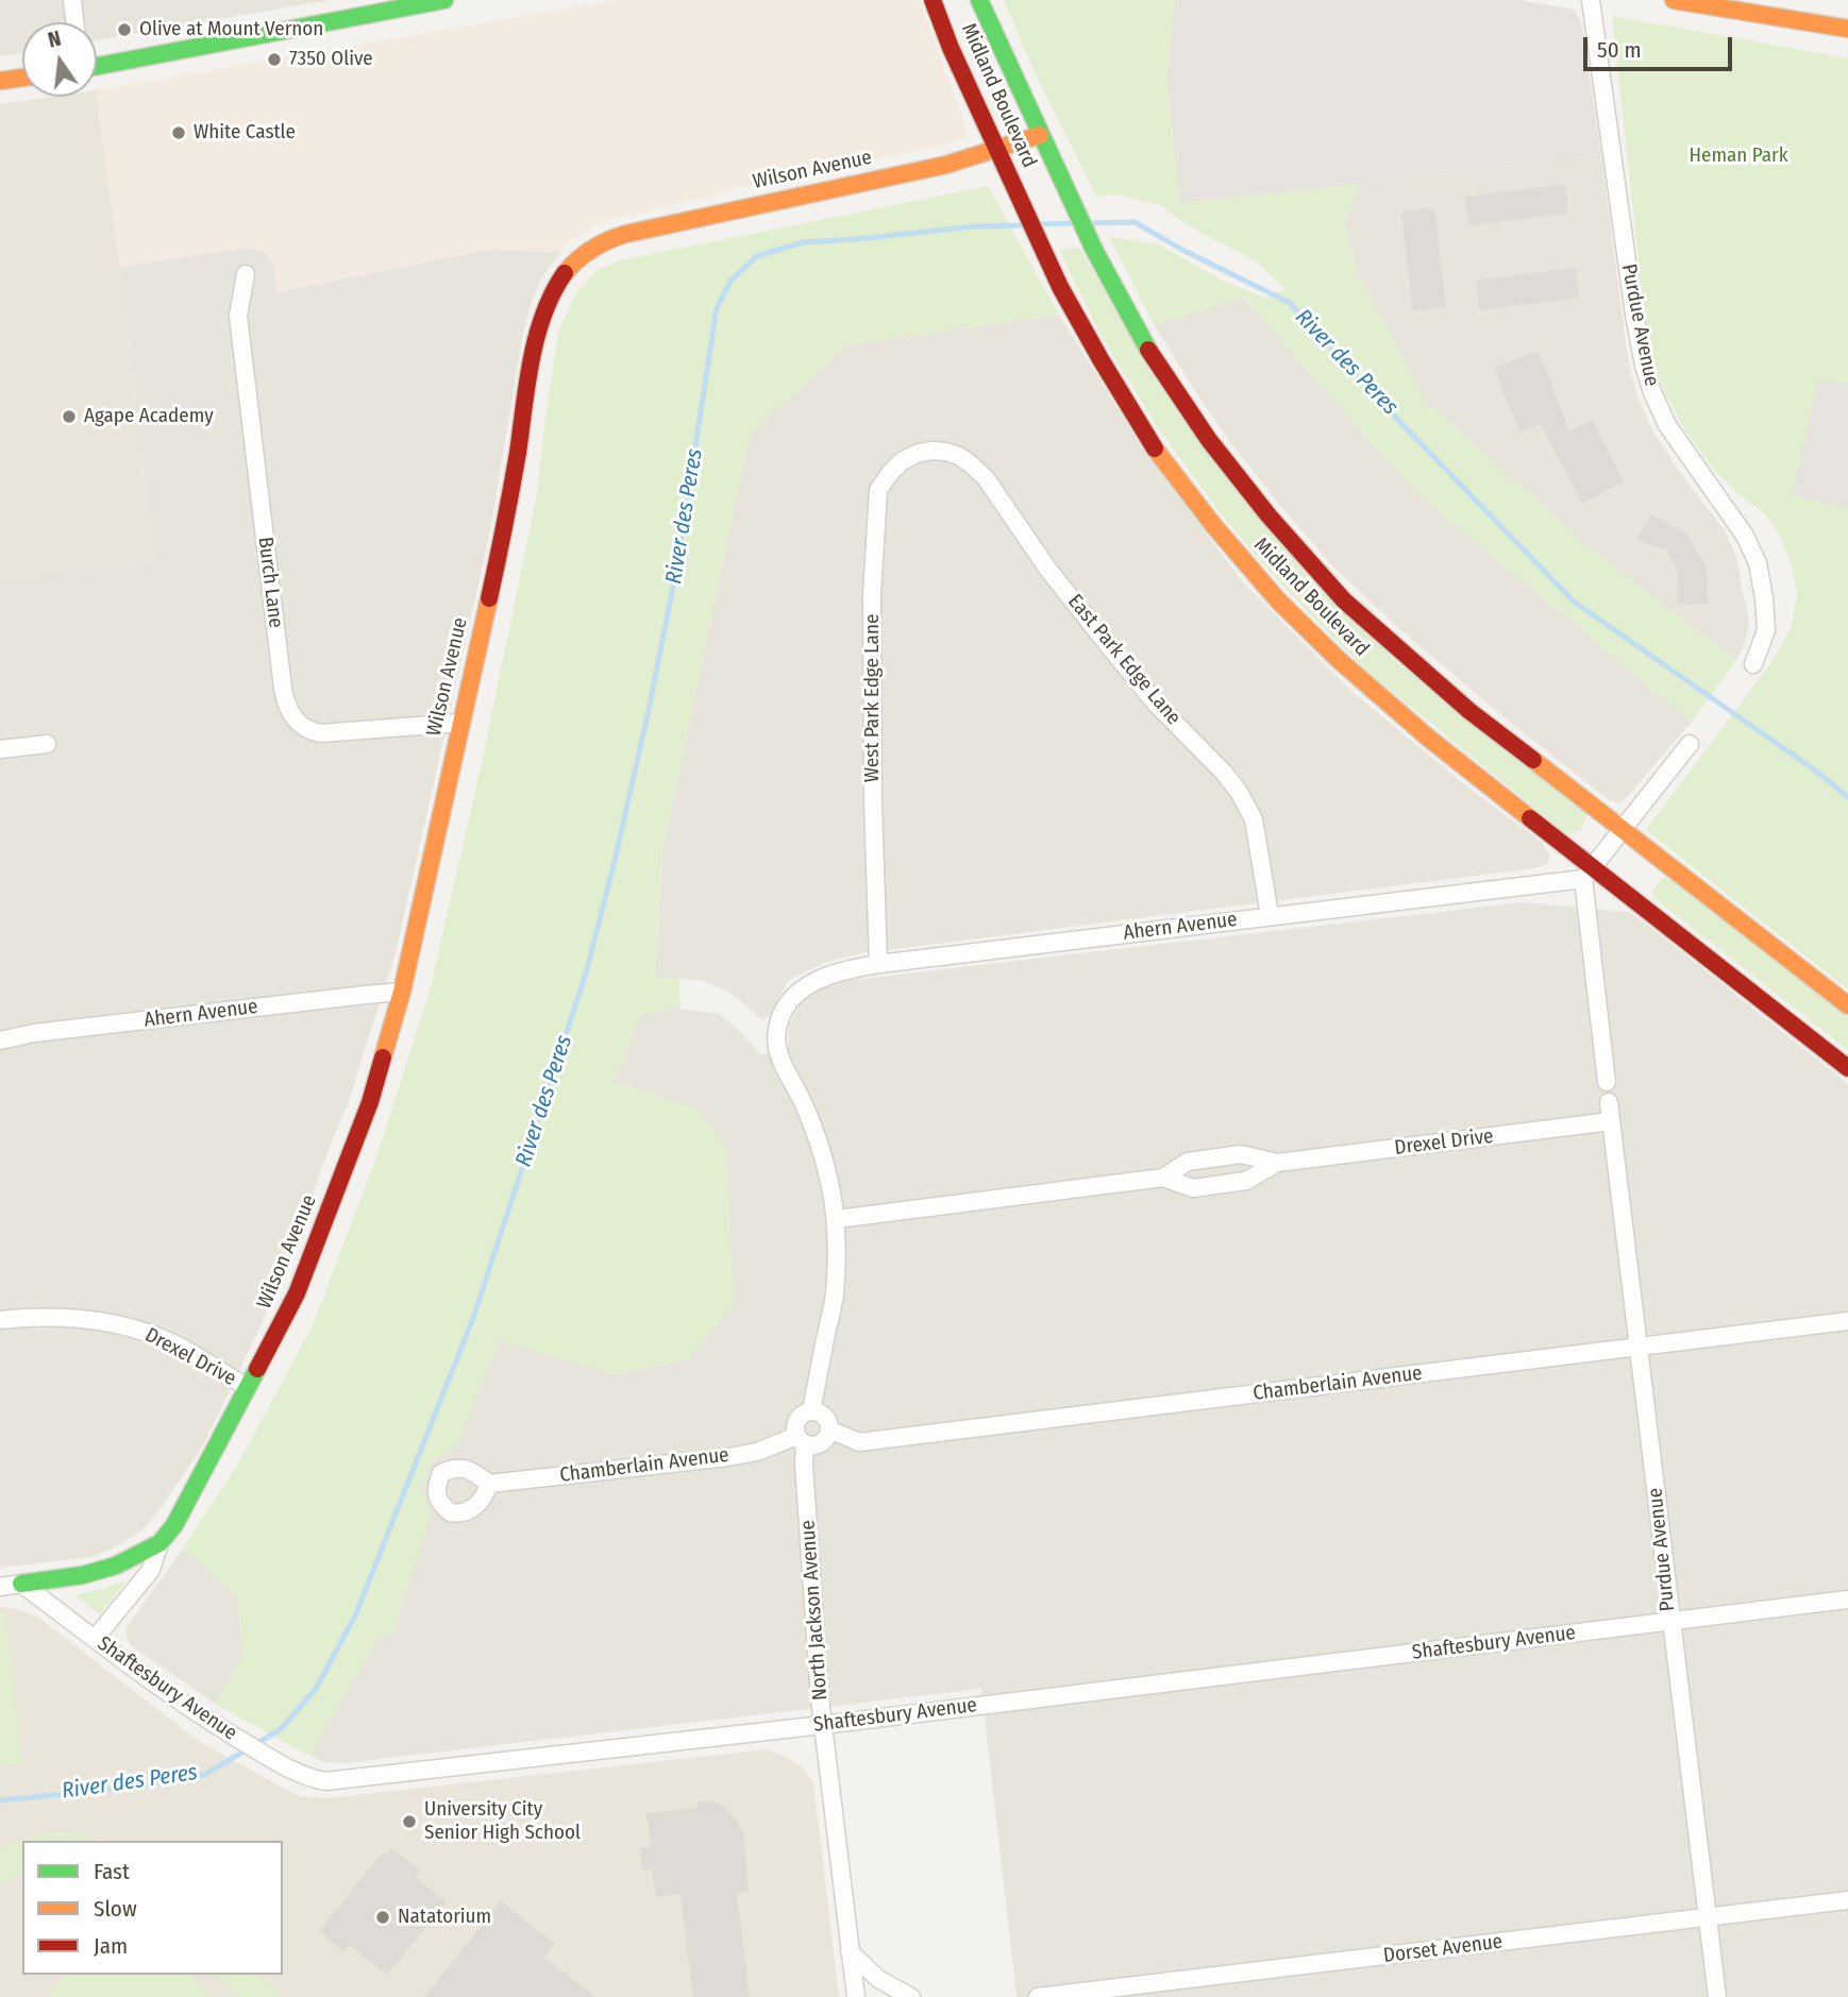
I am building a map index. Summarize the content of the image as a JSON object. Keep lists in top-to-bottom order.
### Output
{
  "streets": {
    "main road": ["Midland Boulevard", "Wilson Avenue"],
    "street": [
      "Purdue Avenue",
      "Burch Lane",
      "East Park Edge Lane",
      "West Park Edge Lane",
      "Ahern Avenue",
      "Drexel Drive",
      "Chamberlain Avenue",
      "North Jackson Avenue",
      "Shaftesbury Avenue",
      "Dorset Avenue"
    ]
  },
  "crossings": [
    ["Midland Boulevard", "Wilson Avenue"],
    ["Midland Boulevard", "Ahern Avenue"],
    ["Wilson Avenue", "Burch Lane"],
    ["Wilson Avenue", "Ahern Avenue"],
    ["Wilson Avenue", "Drexel Drive"],
    ["Wilson Avenue", "Shaftesbury Avenue"],
    ["Purdue Avenue", "Drexel Drive"],
    ["Purdue Avenue", "Chamberlain Avenue"],
    ["Purdue Avenue", "Shaftesbury Avenue"],
    ["Purdue Avenue", "Dorset Avenue"],
    ["East Park Edge Lane", "West Park Edge Lane"],
    ["East Park Edge Lane", "Ahern Avenue"],
    ["West Park Edge Lane", "Ahern Avenue"],
    ["Ahern Avenue", "Drexel Drive"],
    ["Chamberlain Avenue", "North Jackson Avenue"],
    ["North Jackson Avenue", "Shaftesbury Avenue"]
  ],
  "water": ["River des Peres"],
  "parks": ["Heman Park"],
  "places": [
    "Olive at Mount Vernon",
    "7350 Olive",
    "White Castle",
    "Agape Academy",
    "University City Senior High School",
    "Natatorium"
  ],
  "legend": ["Fast", "Slow", "Jam"],
  "scale_bar": "50 m",
  "north": "top"
}
